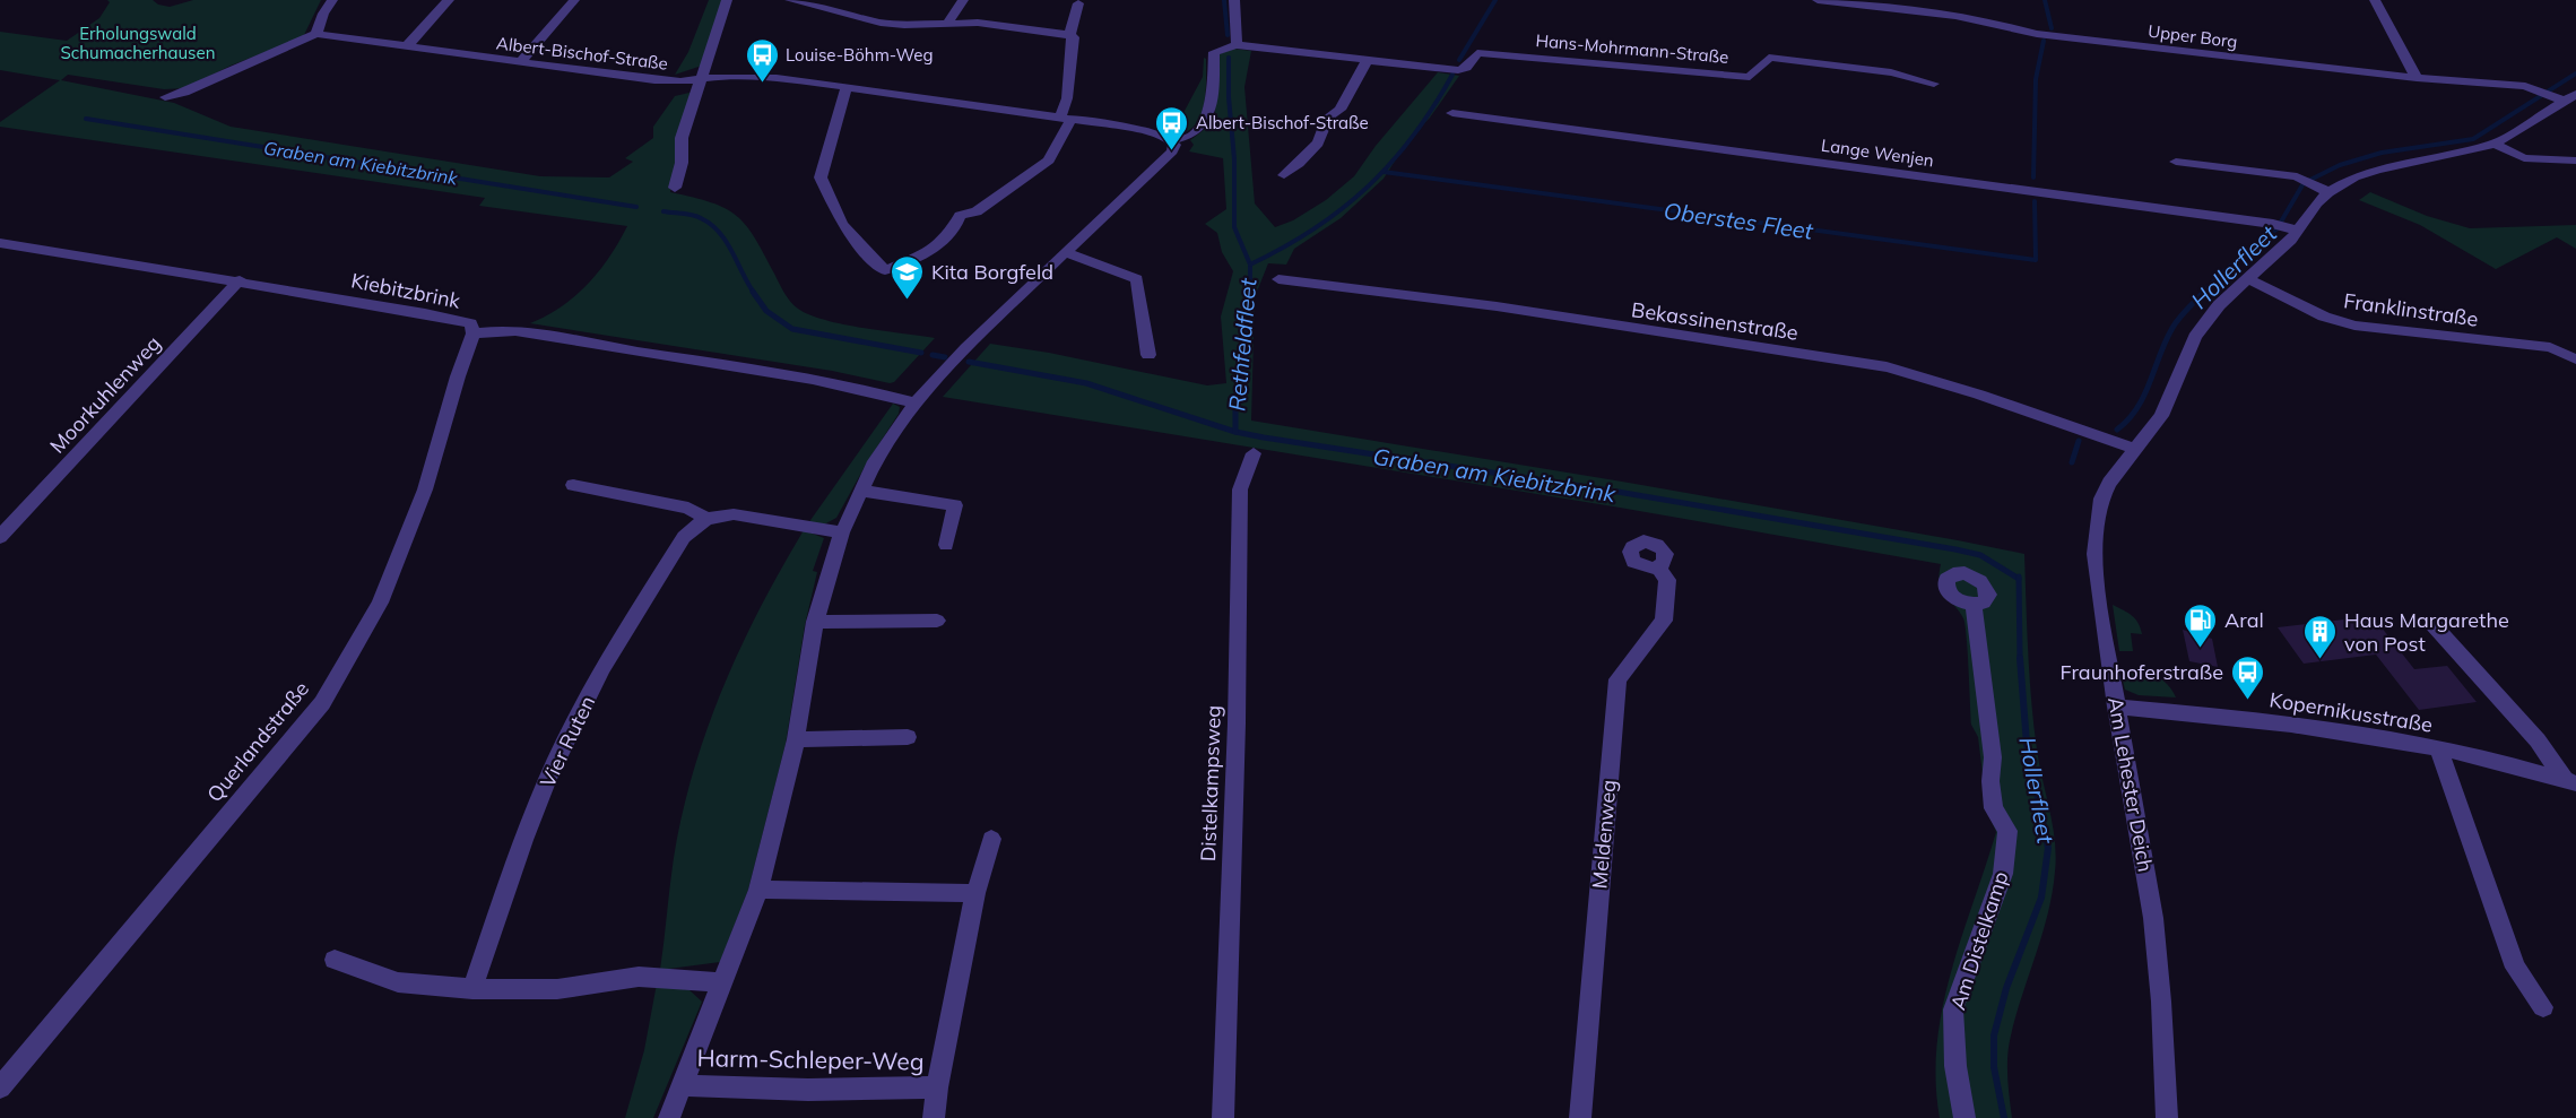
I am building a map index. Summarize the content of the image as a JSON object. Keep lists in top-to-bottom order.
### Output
{
  "streets": {
    "street": [
      "Upper Borg",
      "Hans-Mohrmann-Straße",
      "Albert-Bischof-Straße",
      "Lange Wenjen",
      "Kiebitzbrink",
      "Franklinstraße",
      "Bekassinenstraße",
      "Moorkuhlenweg",
      "Kopernikusstraße",
      "Querlandstraße",
      "Vier Ruten",
      "Distelkampsweg",
      "Am Lehester Deich",
      "Meldenweg",
      "Am Distelkamp",
      "Harm-Schleper-Weg"
    ]
  },
  "crossings": [
    ["Upper Borg", "Am Lehester Deich"],
    ["Lange Wenjen", "Am Lehester Deich"],
    ["Kiebitzbrink", "Moorkuhlenweg"],
    ["Kiebitzbrink", "Querlandstraße"],
    ["Franklinstraße", "Am Lehester Deich"],
    ["Bekassinenstraße", "Am Lehester Deich"],
    ["Kopernikusstraße", "Am Lehester Deich"]
  ],
  "water": [
    "Graben am Kiebitzbrink",
    "Oberstes Fleet",
    "Hollerfleet",
    "Rethfeldfleet"
  ],
  "parks": ["Erholungswald Schumacherhausen"],
  "places": {
    "bus stop": ["Louise-Böhm-Weg", "Albert-Bischof-Straße", "Fraunhoferstraße"],
    "school or university": ["Kita Borgfeld"],
    "fuel station": ["Aral"],
    "building": ["Haus Margarethe von Post"]
  }
}
